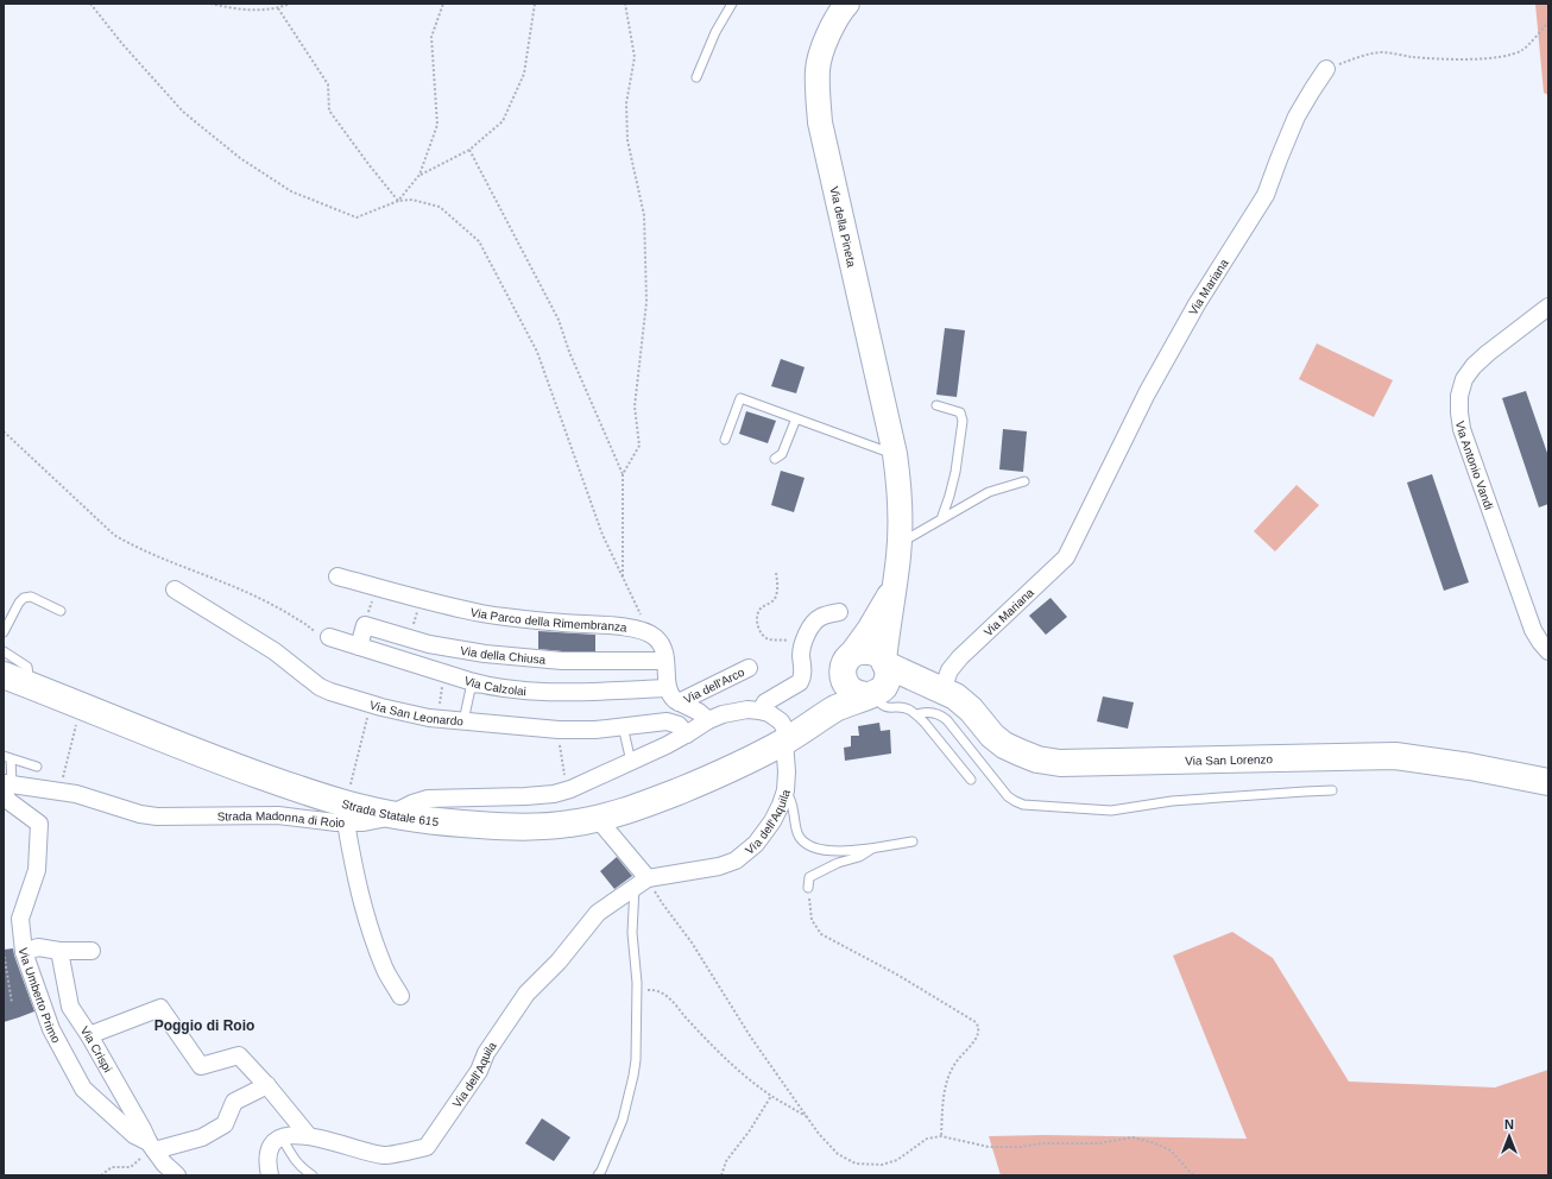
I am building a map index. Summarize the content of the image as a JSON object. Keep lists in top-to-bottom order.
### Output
{
  "streets": {
    "main road": ["Via della Pineta", "Via San Lorenzo", "Strada Statale 615"],
    "street": [
      "Via Mariana",
      "Via Antonio Vandi",
      "Via Parco della Rimembranza",
      "Via della Chiusa",
      "Via Calzolai",
      "Via dell'Arco",
      "Via San Leonardo",
      "Strada Madonna di Roio",
      "Via dell'Aquila",
      "Via Umberto Primo",
      "Via Crispi"
    ]
  },
  "crossings": [
    ["Via della Pineta", "Via San Lorenzo"],
    ["Via Mariana", "Via San Lorenzo"],
    ["Via Parco della Rimembranza", "Via della Chiusa"],
    ["Via Parco della Rimembranza", "Via Calzolai"],
    ["Via San Lorenzo", "Strada Statale 615"],
    ["Via San Lorenzo", "Via dell'Aquila"],
    ["Strada Statale 615", "Strada Madonna di Roio"],
    ["Strada Statale 615", "Via dell'Aquila"],
    ["Strada Madonna di Roio", "Via Umberto Primo"],
    ["Via Umberto Primo", "Via Crispi"]
  ],
  "districts": ["Poggio di Roio"],
  "north": "top"
}
